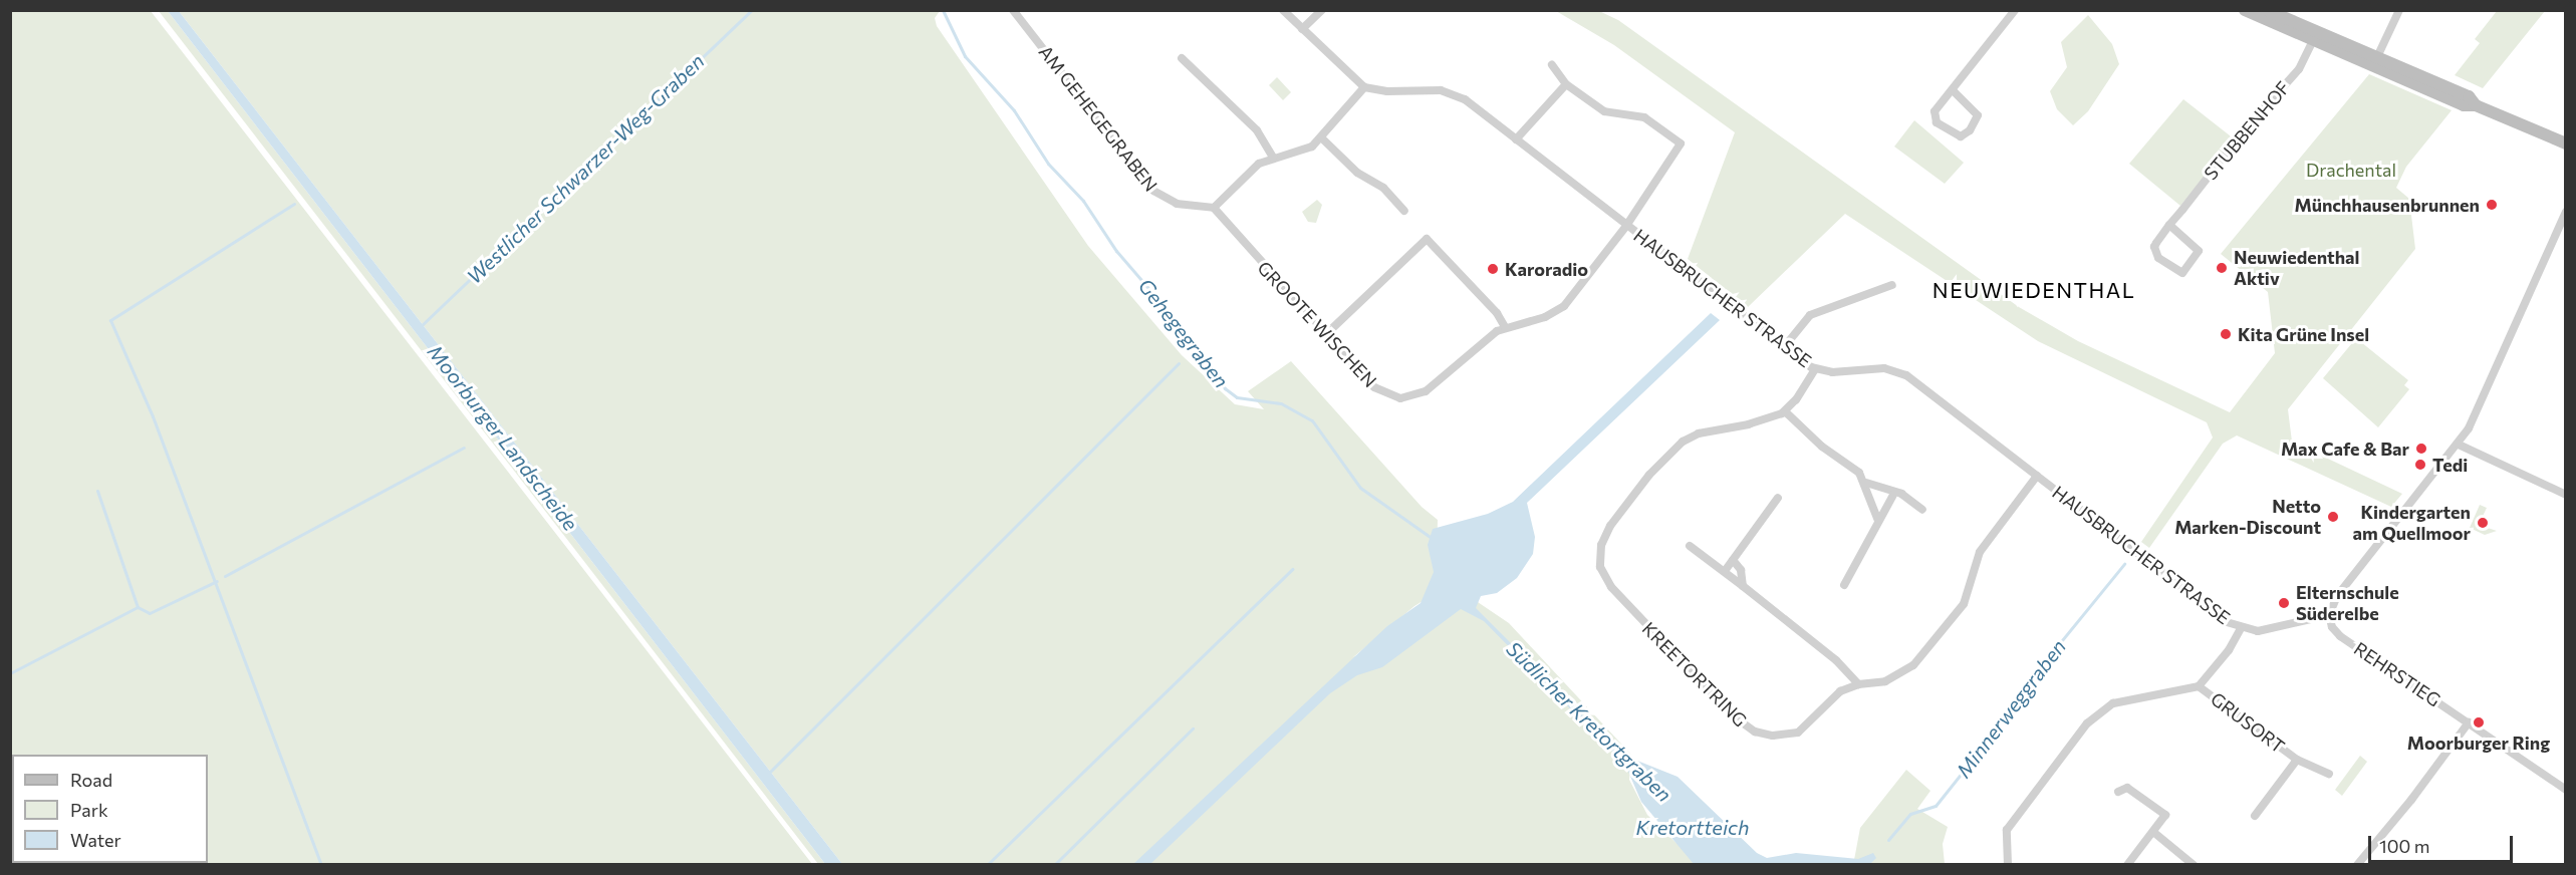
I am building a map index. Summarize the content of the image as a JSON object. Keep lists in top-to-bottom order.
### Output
{
  "streets": {
    "street": [
      "AM GEHEGEGRABEN",
      "STUBBENHOF",
      "HAUSBRUCHER STRASSE",
      "GROOTE WISCHEN",
      "KREETORTRING",
      "REHRSTIEG",
      "GRUSORT"
    ]
  },
  "crossings": [
    ["AM GEHEGEGRABEN", "GROOTE WISCHEN"],
    ["HAUSBRUCHER STRASSE", "GROOTE WISCHEN"],
    ["HAUSBRUCHER STRASSE", "KREETORTRING"],
    ["HAUSBRUCHER STRASSE", "REHRSTIEG"]
  ],
  "districts": ["NEUWIEDENTHAL"],
  "water": [
    "Westlicher Schwarzer-Weg-Graben",
    "Gehegegraben",
    "Moorburger Landscheide",
    "Minnerweggraben",
    "Südlicher Kretortgraben",
    "Kretortteich"
  ],
  "parks": ["Drachental"],
  "places": [
    "Münchhausenbrunnen",
    "Neuwiedenthal Aktiv",
    "Karoradio",
    "Kita Grüne Insel",
    "Max Cafe & Bar",
    "Tedi",
    "Netto Marken-Discount",
    "Kindergarten am Quellmoor",
    "Elternschule Süderelbe",
    "Moorburger Ring"
  ],
  "legend": ["Road", "Park", "Water"],
  "scale_bar": "100 m"
}
